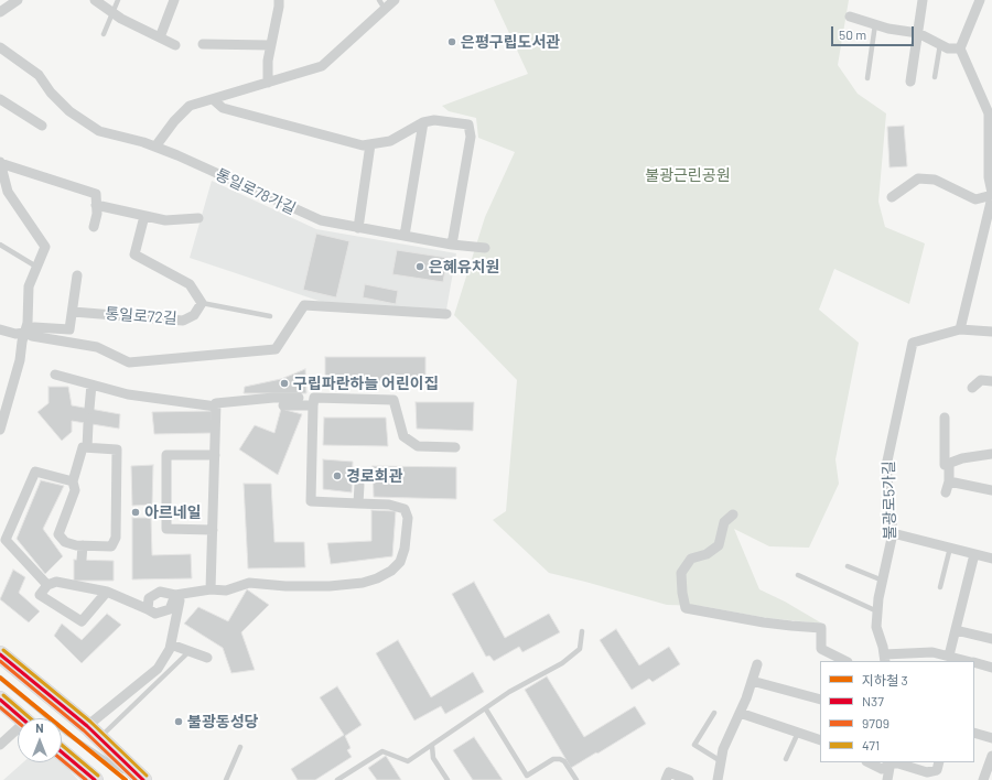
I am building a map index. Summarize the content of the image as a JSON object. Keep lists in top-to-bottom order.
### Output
{
  "streets": {
    "street": ["통일로78가길", "통일로72길", "불광로5가길"]
  },
  "parks": ["불광근린공원"],
  "places": [
    "은평구립도서관",
    "은혜유치원",
    "구립파란하늘 어린이집",
    "경로회관",
    "아르네일",
    "불광동성당"
  ],
  "lines": [
    "transit line 471",
    "transit line N37",
    "transit line 9709",
    "metro line 3"
  ],
  "legend": [
    "지하철 3",
    "N37",
    "9709",
    "471"
  ],
  "scale_bar": "50 m",
  "north": "top"
}
